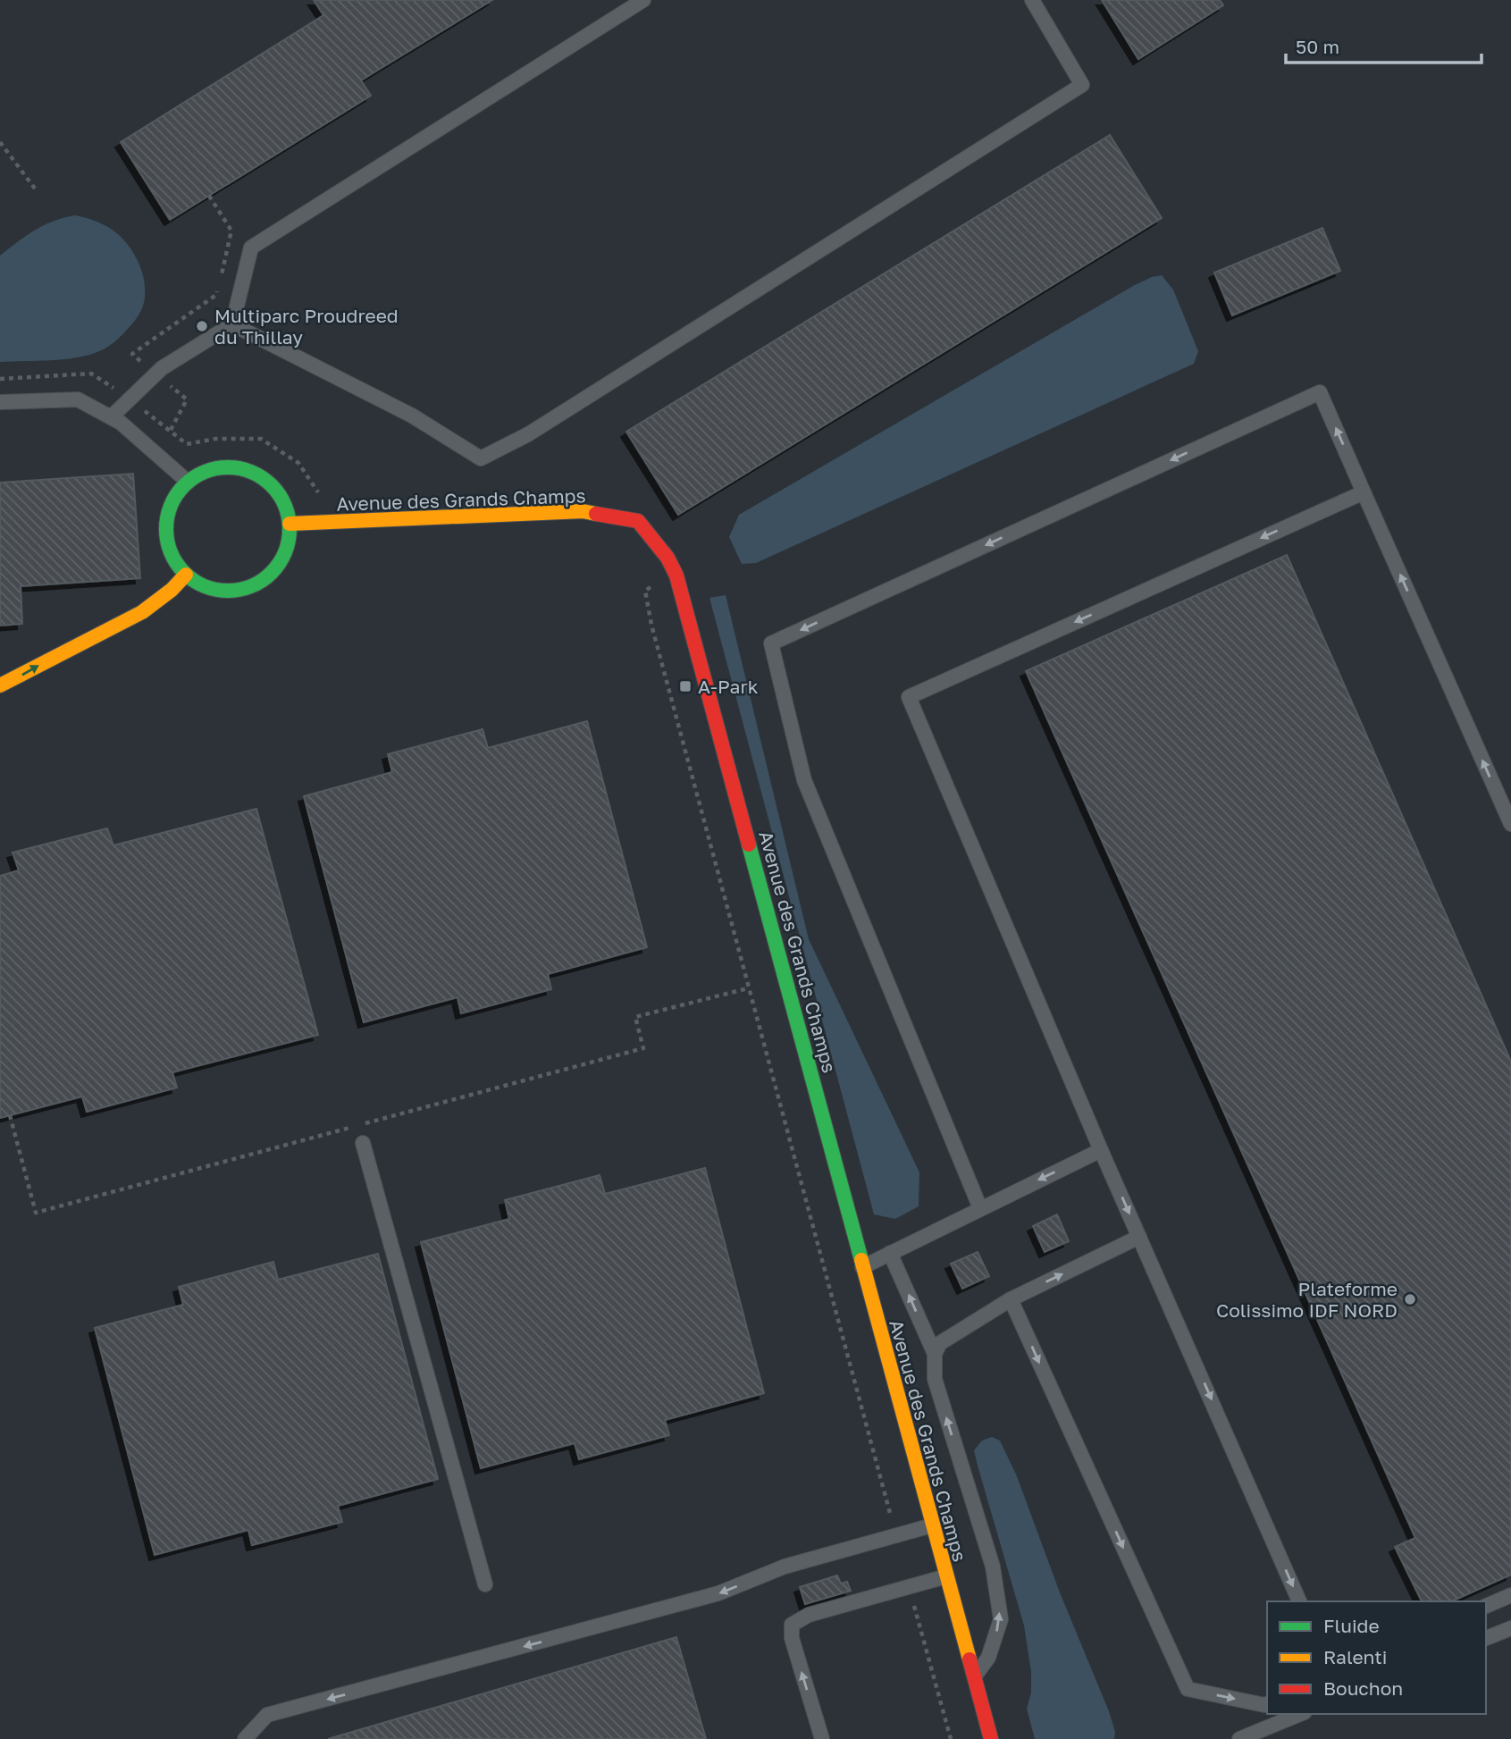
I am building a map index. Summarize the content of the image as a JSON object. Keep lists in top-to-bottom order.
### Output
{
  "streets": {
    "main road": ["Avenue des Grands Champs"]
  },
  "places": {
    "other": ["Multiparc Proudreed du Thillay", "Plateforme Colissimo IDF NORD"],
    "transit": ["A-Park"]
  },
  "legend": ["Fluide", "Ralenti", "Bouchon"],
  "scale_bar": "50 m"
}
